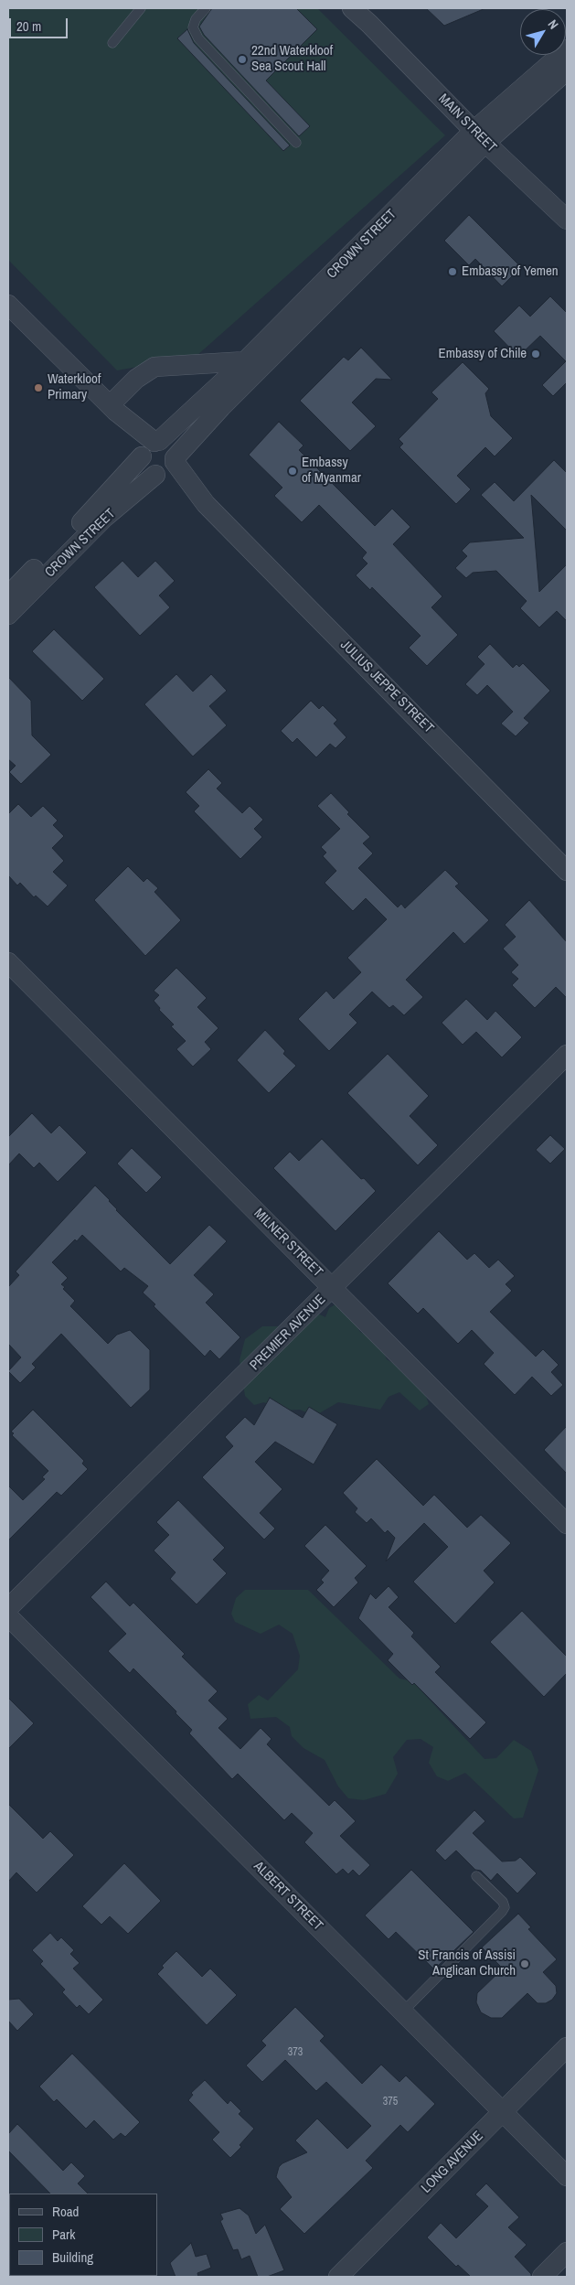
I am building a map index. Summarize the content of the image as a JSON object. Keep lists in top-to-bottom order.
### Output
{
  "streets": {
    "street": [
      "MAIN STREET",
      "CROWN STREET",
      "JULIUS JEPPE STREET",
      "MILNER STREET",
      "PREMIER AVENUE",
      "ALBERT STREET",
      "LONG AVENUE"
    ]
  },
  "crossings": [
    ["MAIN STREET", "CROWN STREET"],
    ["CROWN STREET", "JULIUS JEPPE STREET"],
    ["MILNER STREET", "PREMIER AVENUE"],
    ["ALBERT STREET", "LONG AVENUE"]
  ],
  "places": [
    "22nd Waterkloof Sea Scout Hall",
    "Embassy of Yemen",
    "Embassy of Chile",
    "Waterkloof Primary",
    "Embassy of Myanmar",
    "St Francis of Assisi Anglican Church"
  ],
  "house_numbers": ["373", "375"],
  "legend": ["Road", "Park", "Building"],
  "scale_bar": "20 m",
  "north": "top right"
}
